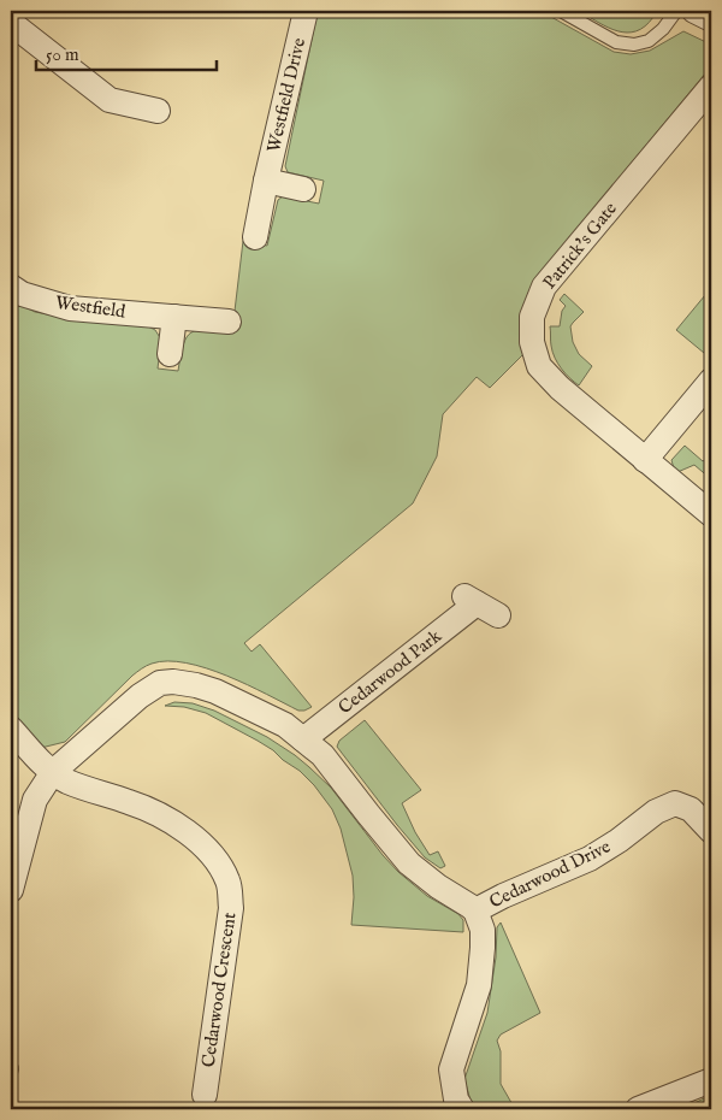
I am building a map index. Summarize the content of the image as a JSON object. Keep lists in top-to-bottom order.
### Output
{
  "streets": {
    "street": [
      "Westfield Drive",
      "Patrick's Gate",
      "Westfield",
      "Cedarwood Park",
      "Cedarwood Drive",
      "Cedarwood Crescent"
    ]
  },
  "crossings": [
    ["Cedarwood Park", "Cedarwood Drive"]
  ],
  "scale_bar": "50 m"
}
